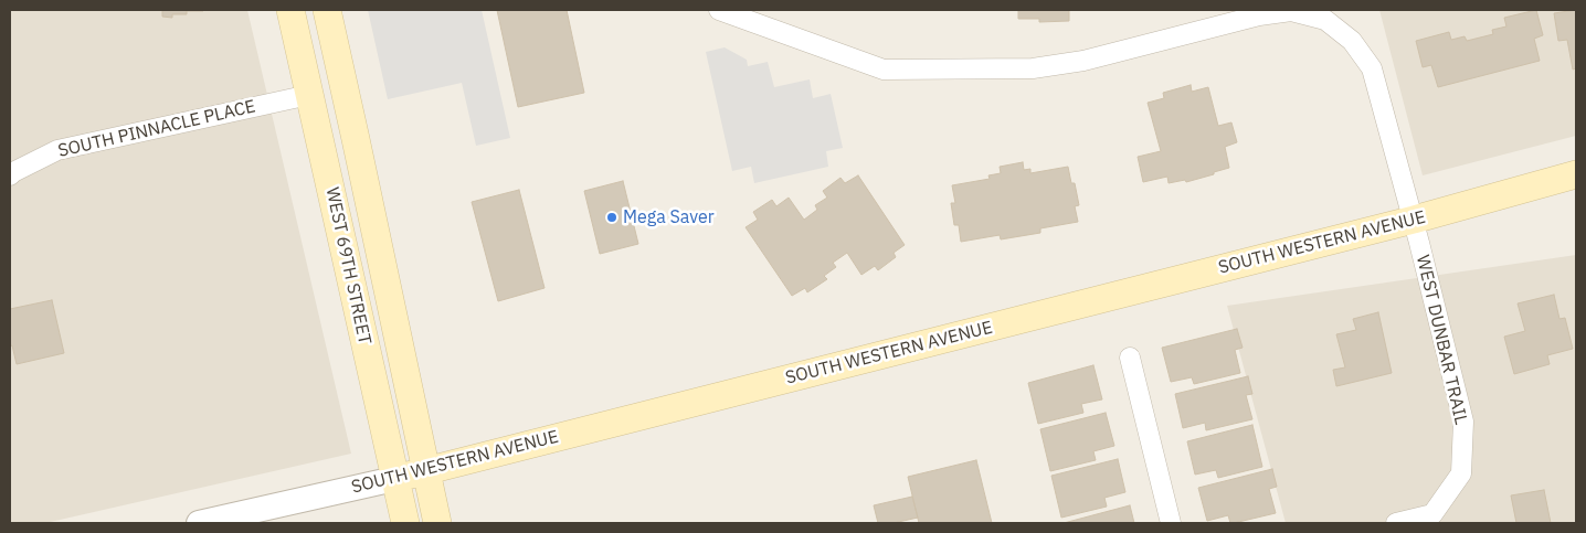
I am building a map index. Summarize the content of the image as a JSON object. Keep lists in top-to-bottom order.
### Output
{
  "streets": {
    "main road": ["SOUTH WESTERN AVENUE", "WEST 69TH STREET"],
    "street": ["SOUTH PINNACLE PLACE", "WEST DUNBAR TRAIL"]
  },
  "crossings": [
    ["SOUTH PINNACLE PLACE", "WEST 69TH STREET"],
    ["SOUTH WESTERN AVENUE", "WEST 69TH STREET"],
    ["SOUTH WESTERN AVENUE", "WEST DUNBAR TRAIL"]
  ],
  "places": ["Mega Saver"]
}
